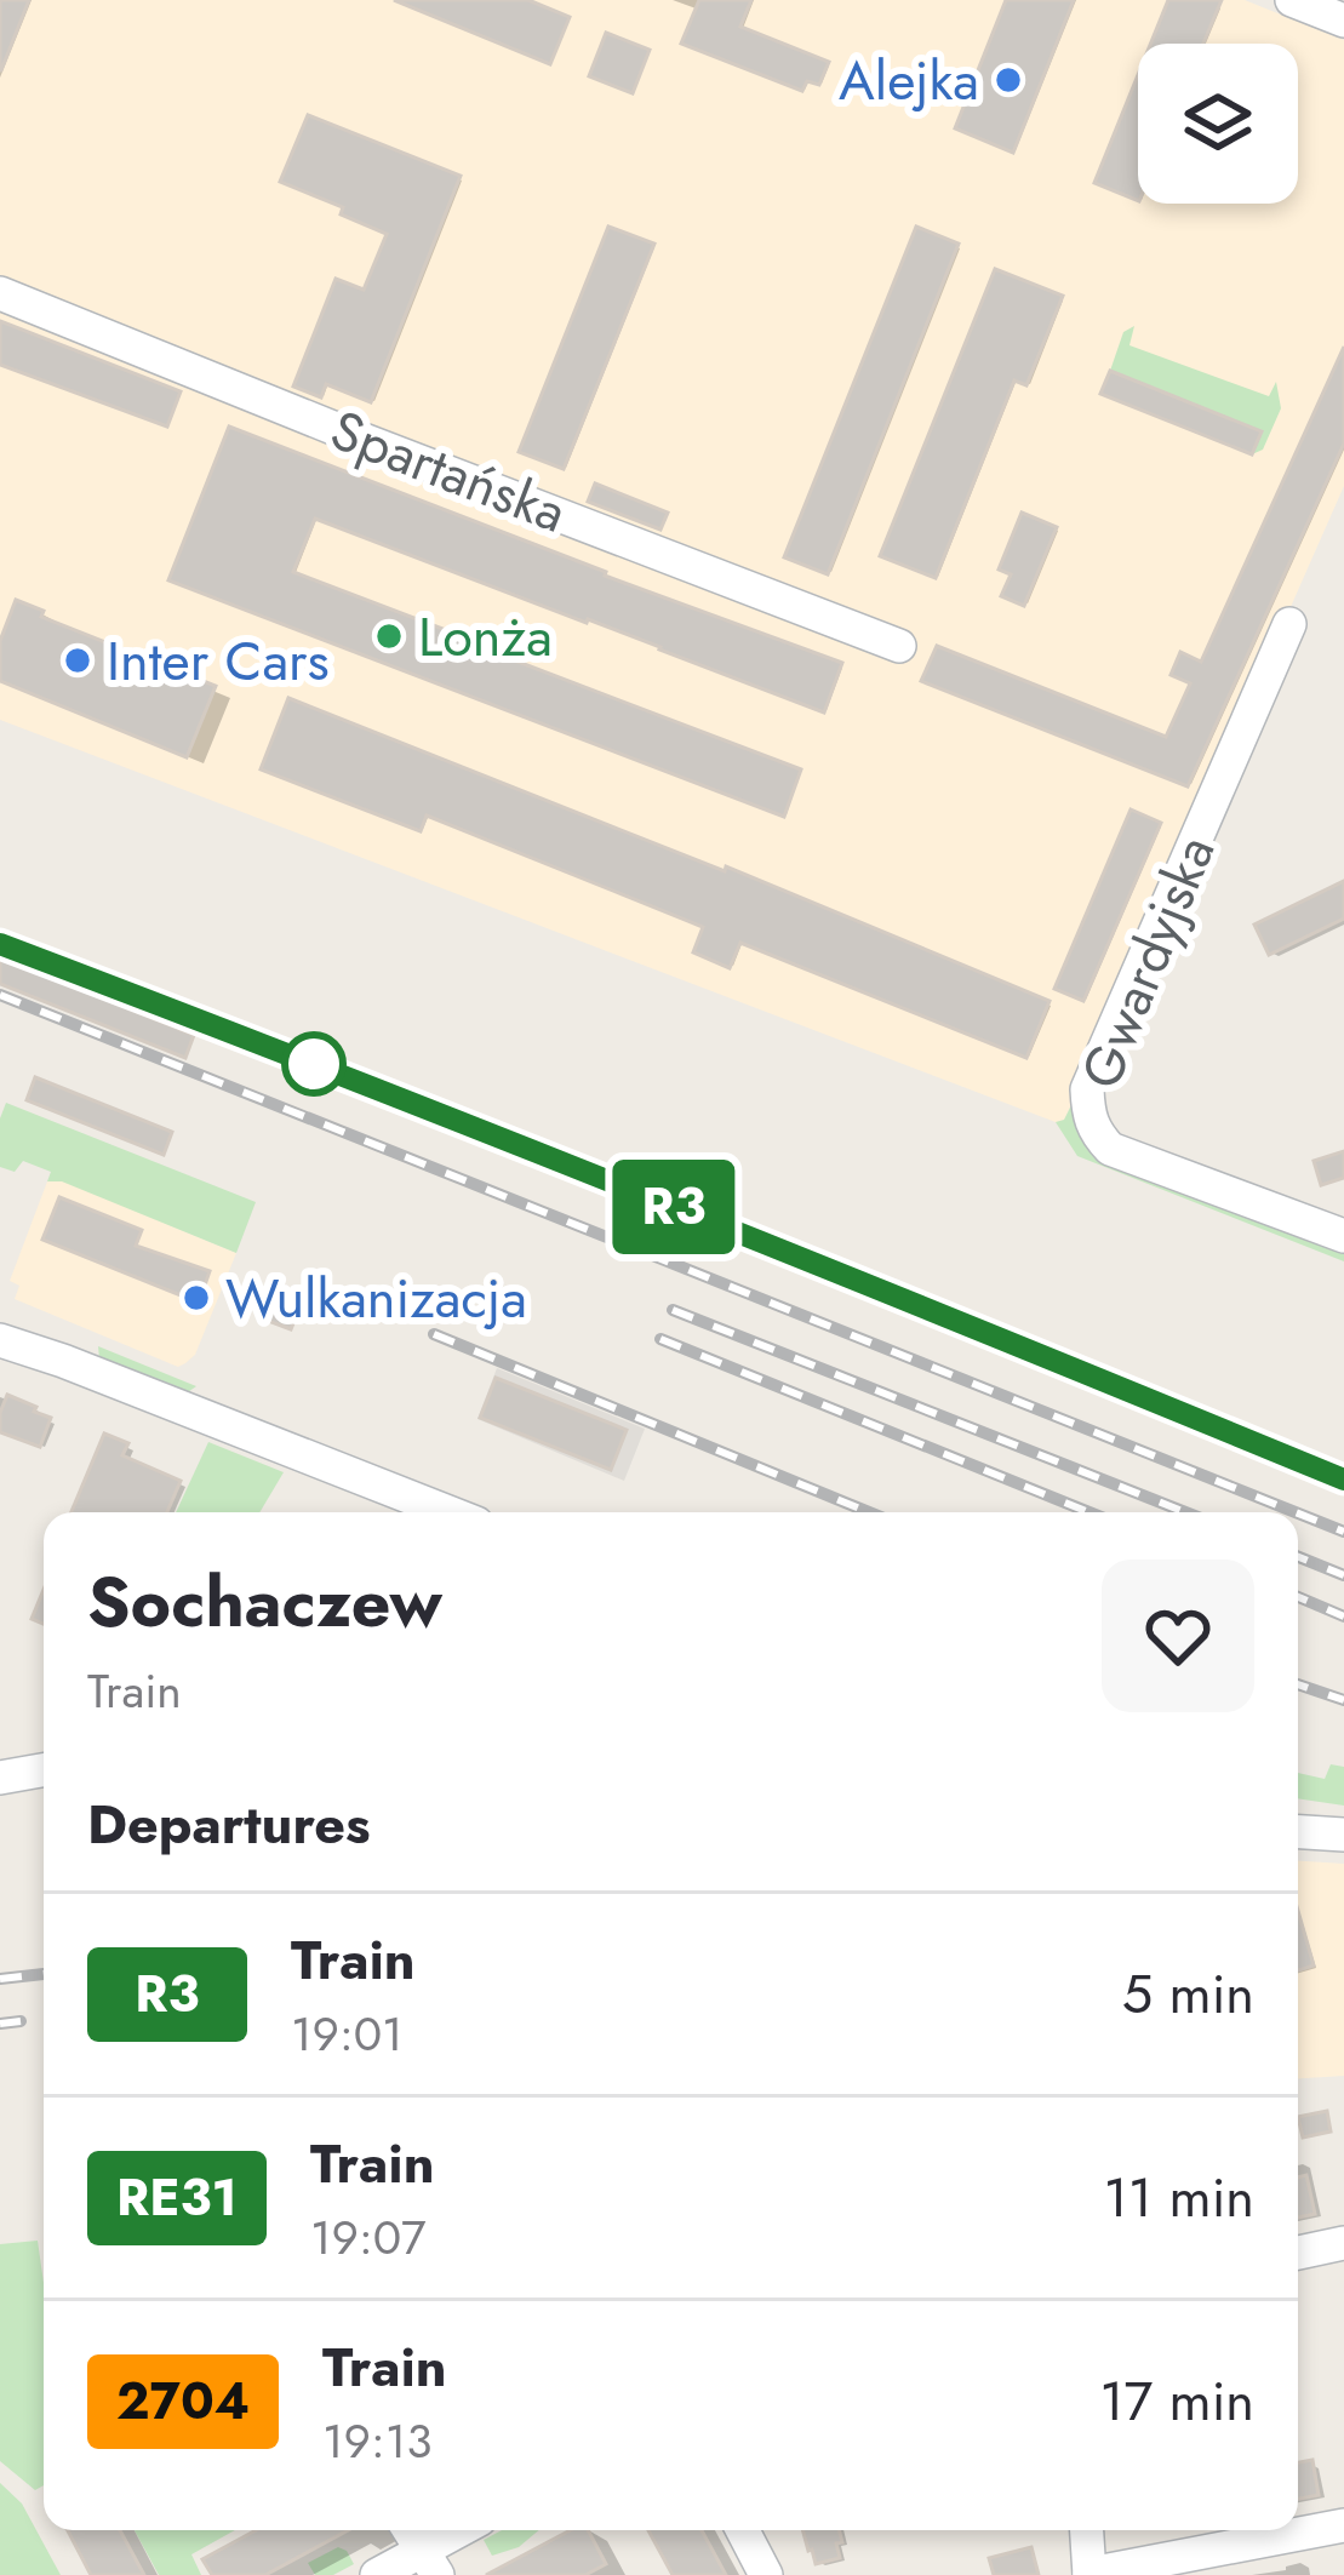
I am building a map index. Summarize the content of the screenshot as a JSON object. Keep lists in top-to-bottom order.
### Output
{
  "streets": {
    "street": ["Spartańska", "Gwardyjska"]
  },
  "places": [
    "Alejka",
    "Lonża",
    "Inter Cars",
    "Wulkanizacja"
  ],
  "page": {
    "on_map": "R3",
    "heading": [
      ["Sochaczew", "Train"],
      "Departures"
    ],
    "list": [
      {
        "mark": "R3",
        "name": "Train",
        "note": "19:01",
        "value": "5 min"
      },
      {
        "mark": "RE31",
        "name": "Train",
        "note": "19:07",
        "value": "11 min"
      },
      {
        "mark": "2704",
        "name": "Train",
        "note": "19:13",
        "value": "17 min"
      }
    ]
  }
}
